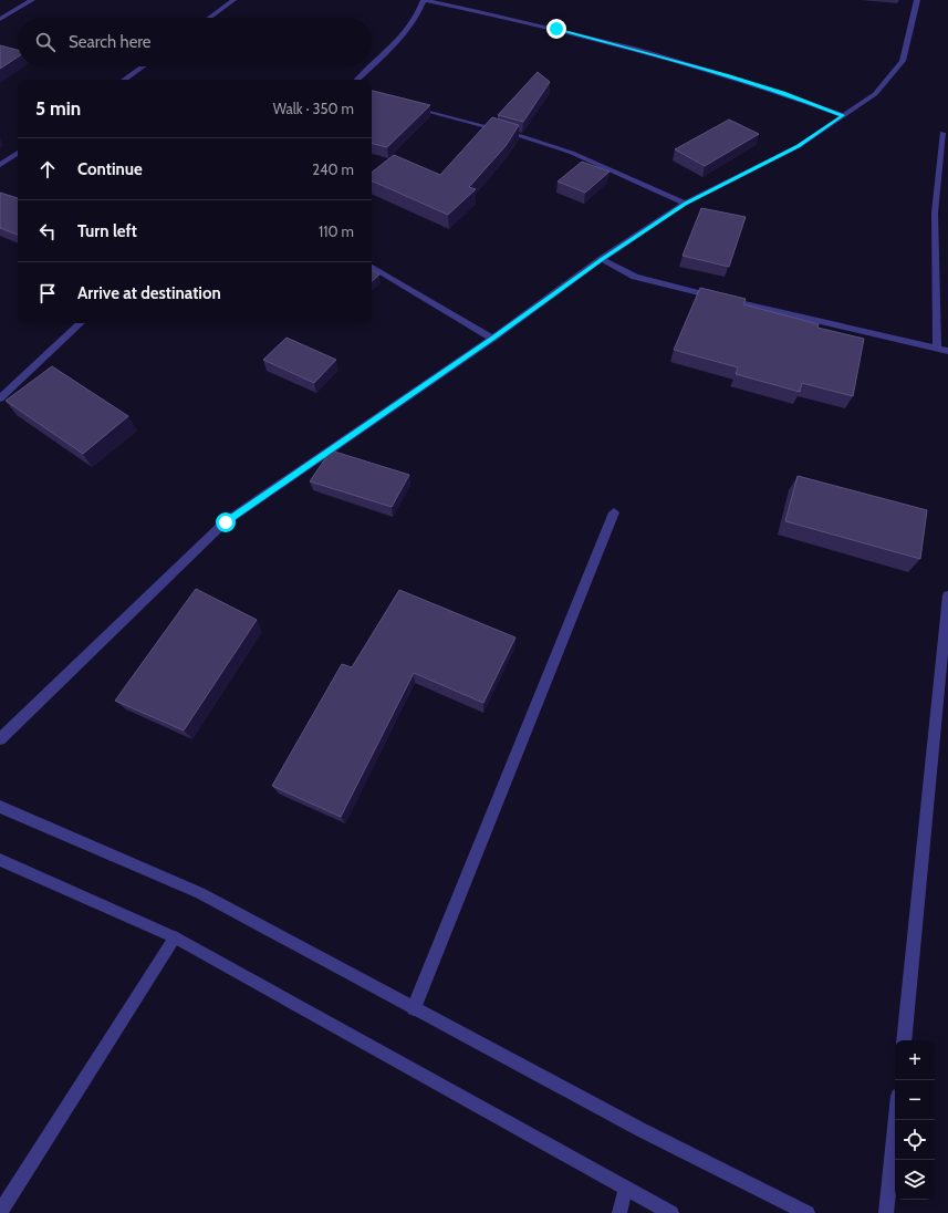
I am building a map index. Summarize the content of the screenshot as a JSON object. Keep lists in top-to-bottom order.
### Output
{
  "page": {
    "search": "Search here",
    "heading": ["5 min", "Walk · 350 m"],
    "list": [
      ["Continue", "240 m"],
      ["Turn left", "110 m"],
      "Arrive at destination"
    ],
    "map_buttons": ["+", "−"]
  }
}
